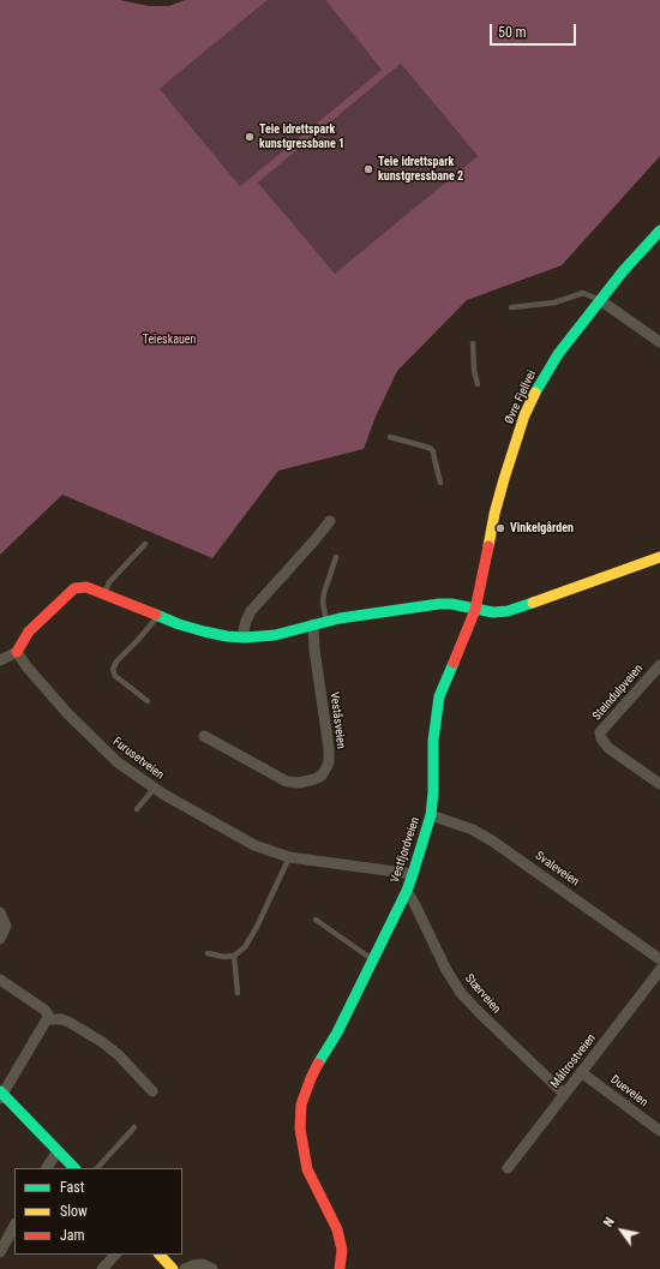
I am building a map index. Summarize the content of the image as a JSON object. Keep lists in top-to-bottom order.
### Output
{
  "streets": {
    "street": [
      "Øvre Fjellvei",
      "Steindulpveien",
      "Veståsveien",
      "Furusetveien",
      "Vestfjordveien",
      "Svaleveien",
      "Stærveien",
      "Måltrostveien",
      "Dueveien"
    ]
  },
  "crossings": [
    ["Øvre Fjellvei", "Vestfjordveien"],
    ["Furusetveien", "Vestfjordveien"],
    ["Vestfjordveien", "Svaleveien"],
    ["Vestfjordveien", "Stærveien"],
    ["Stærveien", "Måltrostveien"],
    ["Måltrostveien", "Dueveien"]
  ],
  "parks": ["Teieskauen"],
  "places": ["Teie idrettspark kunstgressbane 1", "Teie idrettspark kunstgressbane 2", "Vinkelgården"],
  "legend": ["Fast", "Slow", "Jam"],
  "scale_bar": "50 m",
  "north": "top left"
}
